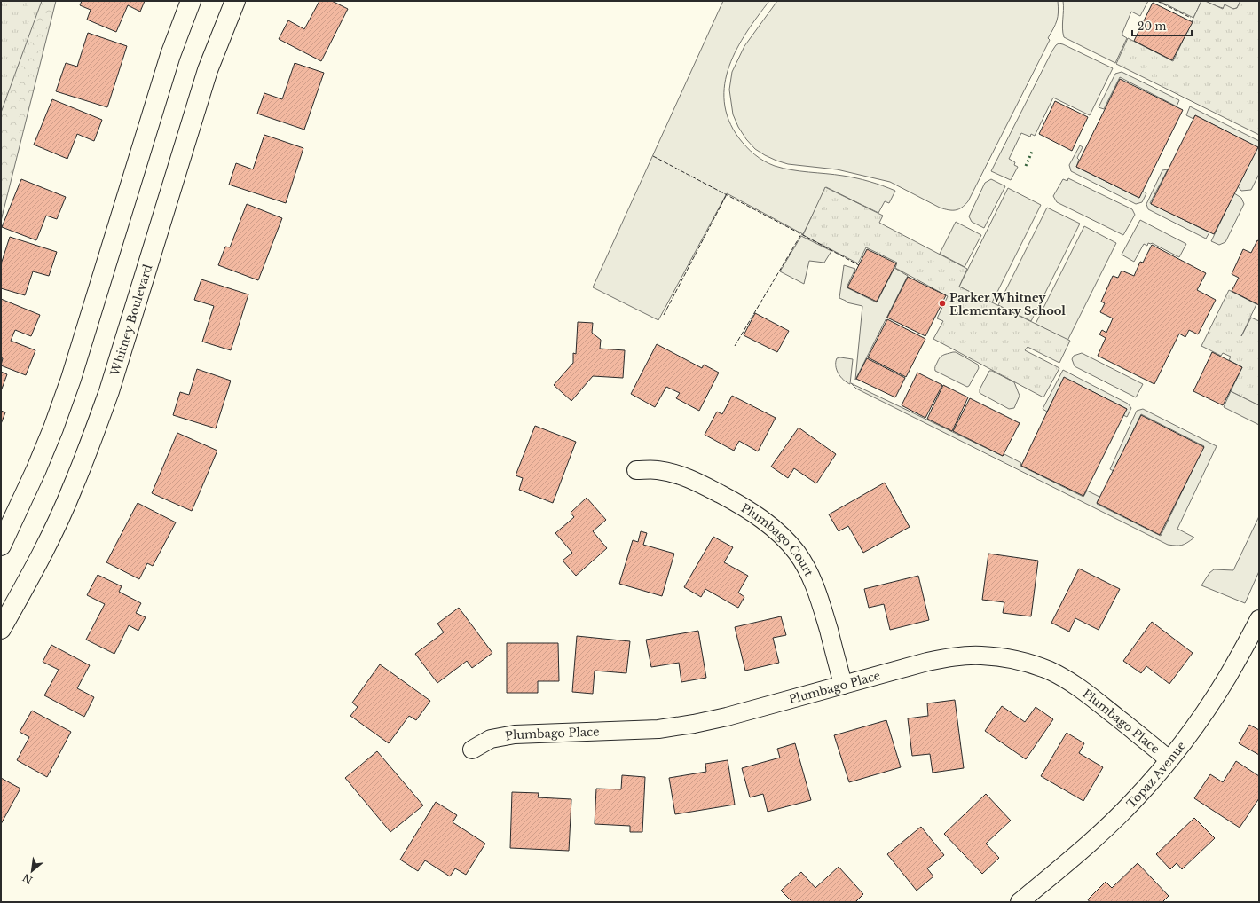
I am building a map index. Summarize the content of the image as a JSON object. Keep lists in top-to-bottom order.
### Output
{
  "streets": {
    "street": [
      "Whitney Boulevard",
      "Plumbago Court",
      "Plumbago Place",
      "Topaz Avenue"
    ]
  },
  "crossings": [
    ["Plumbago Court", "Plumbago Place"],
    ["Plumbago Place", "Topaz Avenue"]
  ],
  "places": ["Parker Whitney Elementary School"],
  "scale_bar": "20 m",
  "north": "bottom left"
}
